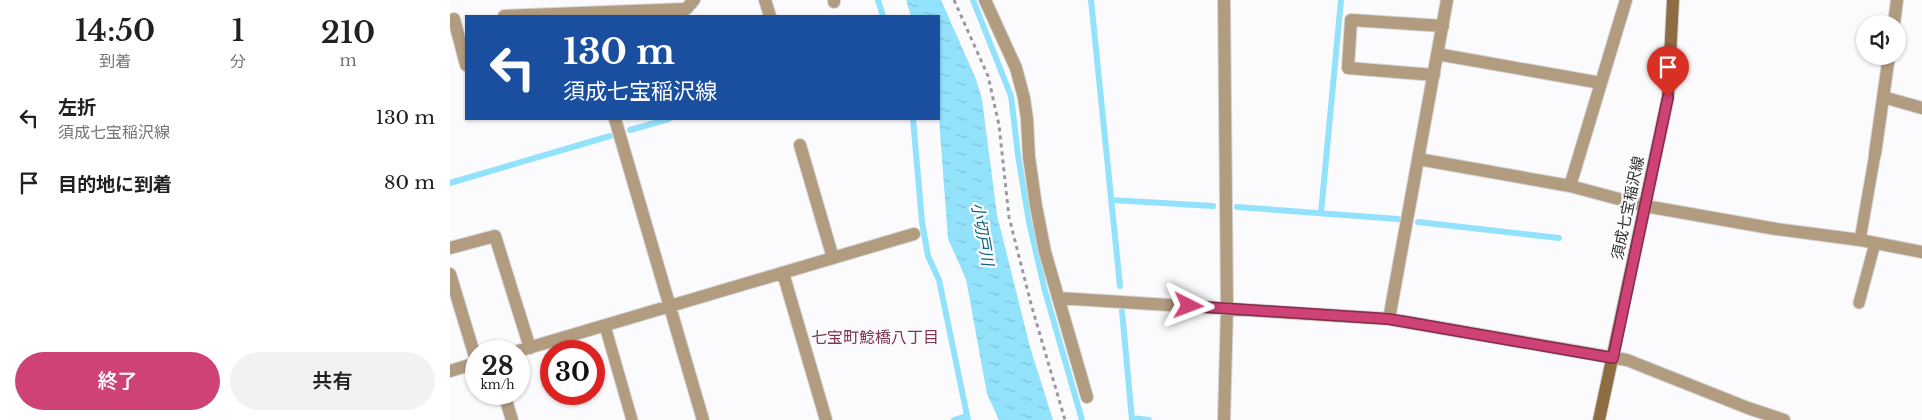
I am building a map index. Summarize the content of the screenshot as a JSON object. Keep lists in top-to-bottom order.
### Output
{
  "streets": {
    "main road": ["須成七宝稲沢線"]
  },
  "districts": ["七宝町鯰橋八丁目"],
  "water": ["小切戸川"],
  "page": {
    "eta": [
      "14:50",
      "到着",
      "1",
      "分",
      "210",
      "m"
    ],
    "turn": ["130 m", "須成七宝稲沢線"],
    "list": [
      {
        "name": "左折",
        "note": "須成七宝稲沢線",
        "value": "130 m"
      },
      {
        "name": "目的地に到着",
        "value": "80 m"
      }
    ],
    "speed": "28 km/h",
    "limit": "30",
    "buttons": ["終了", "共有"]
  }
}
